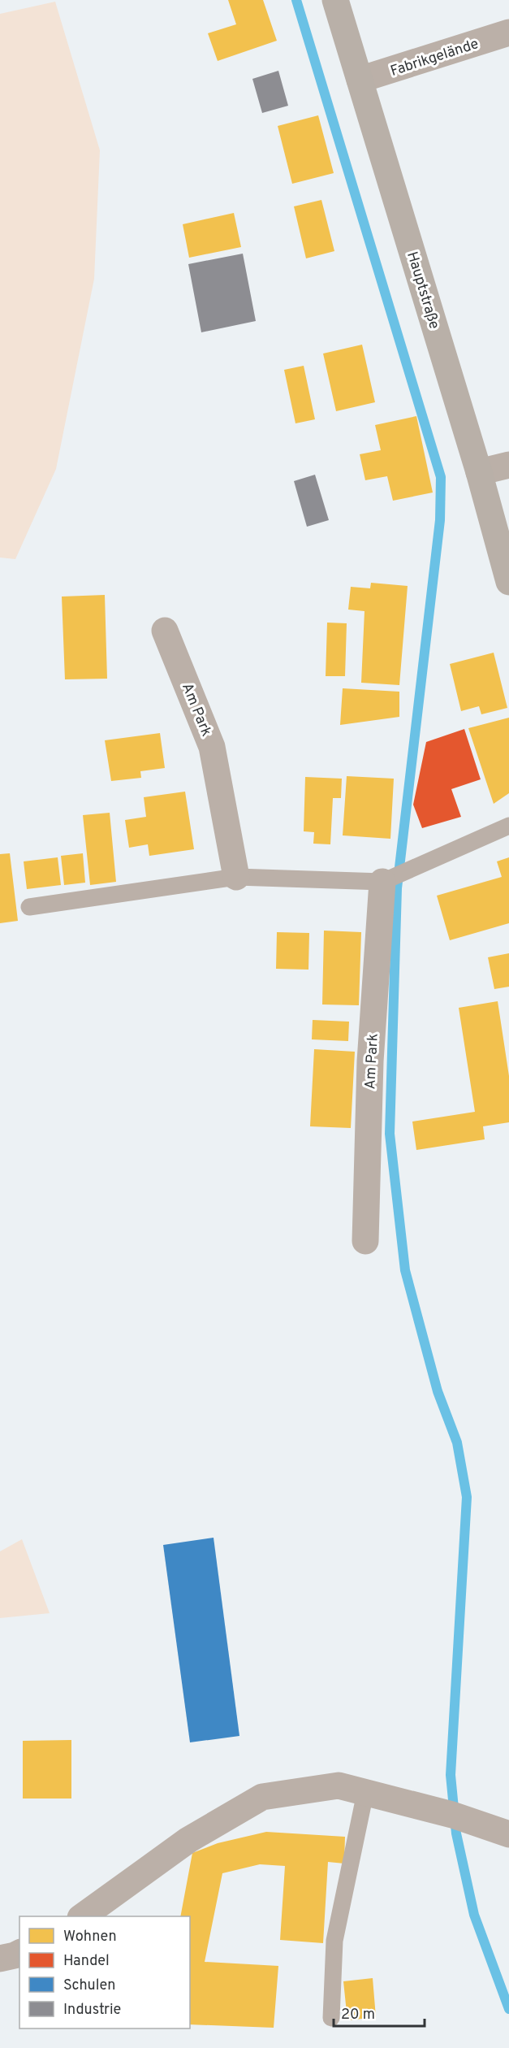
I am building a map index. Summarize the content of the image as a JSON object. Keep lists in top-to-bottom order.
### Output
{
  "streets": {
    "main road": ["Hauptstraße"],
    "street": ["Fabrikgelände", "Am Park"]
  },
  "crossings": [
    ["Fabrikgelände", "Hauptstraße"]
  ],
  "legend": [
    "Wohnen",
    "Handel",
    "Schulen",
    "Industrie"
  ],
  "scale_bar": "20 m"
}
